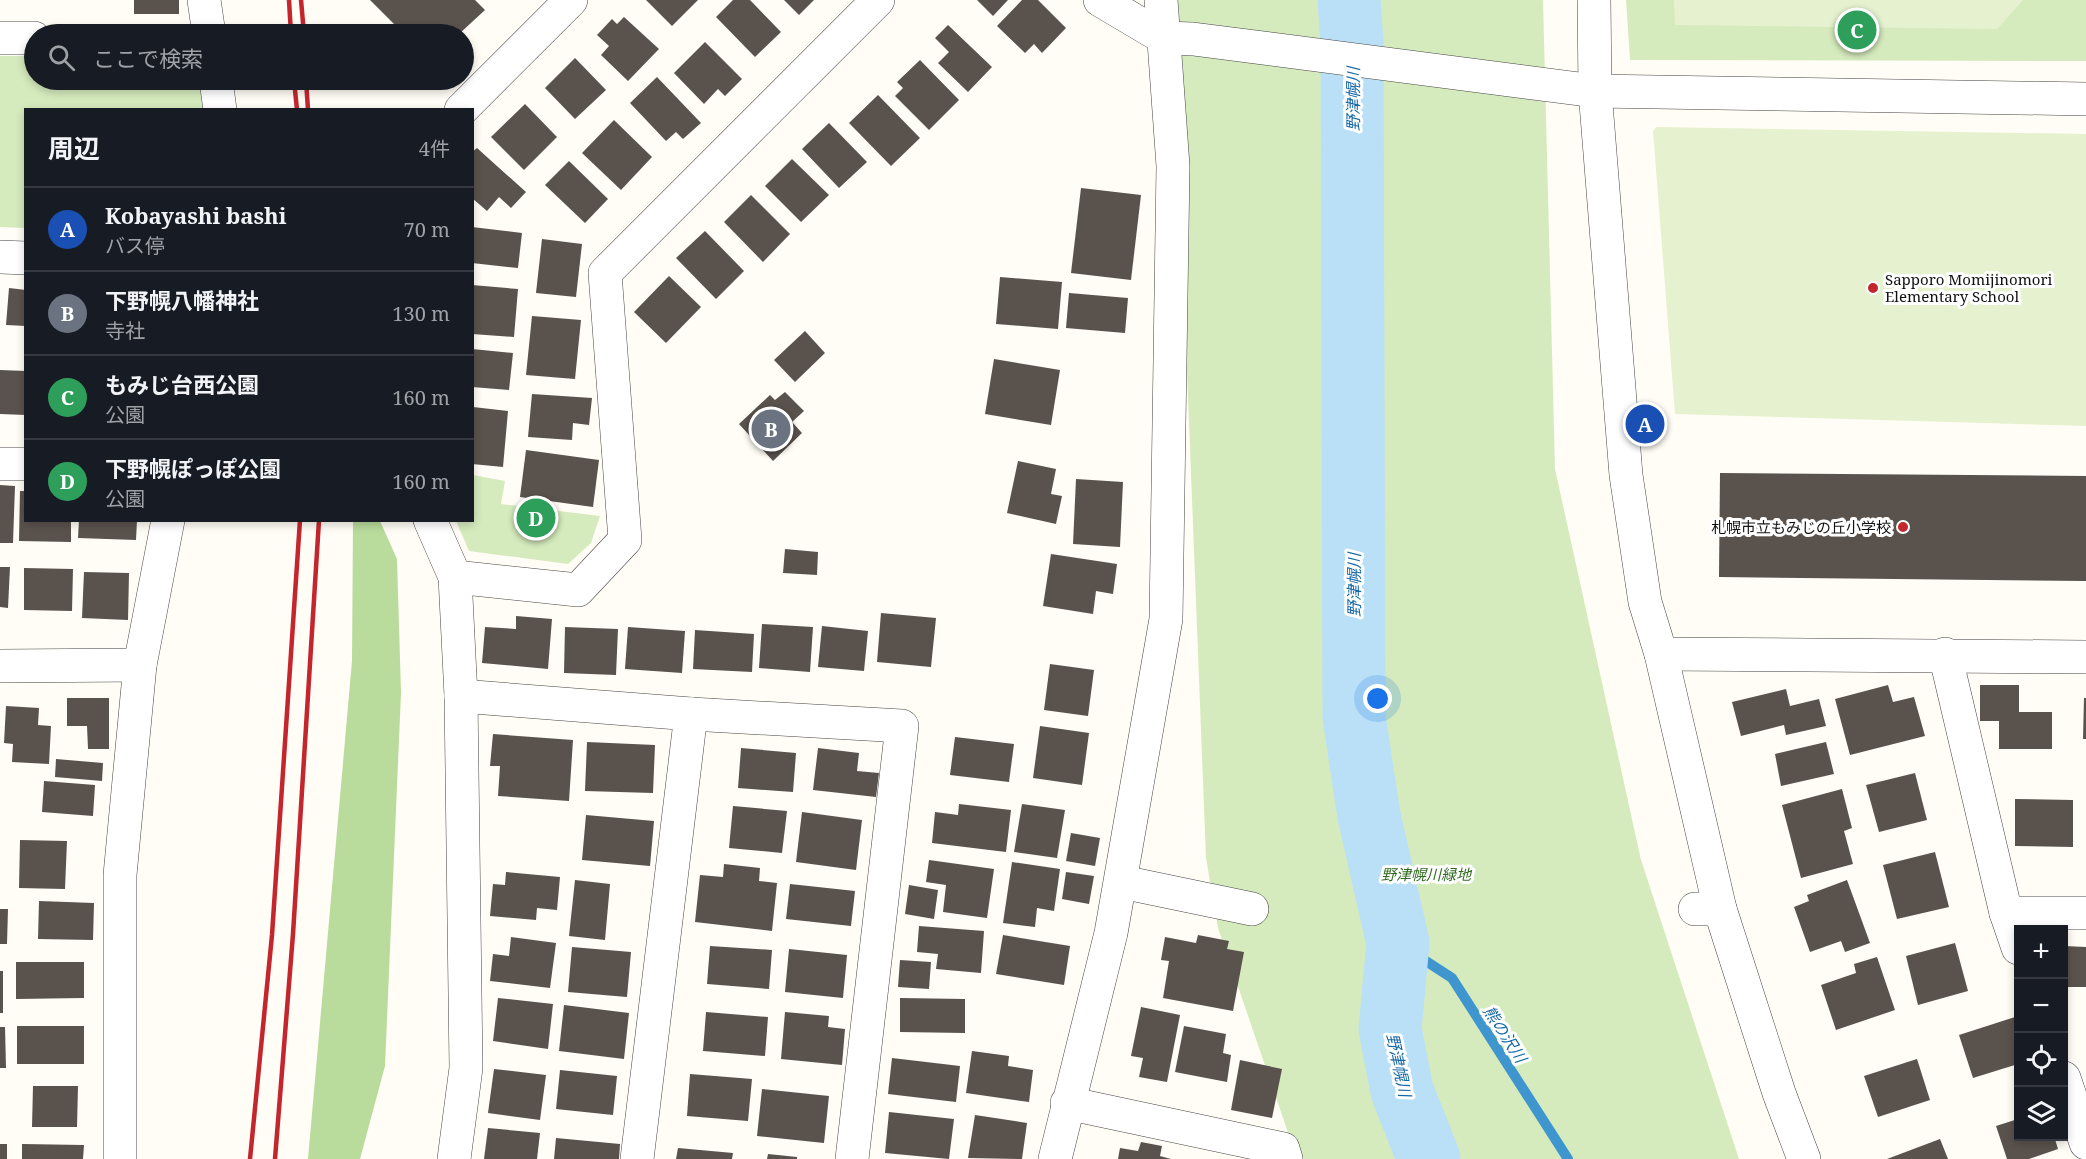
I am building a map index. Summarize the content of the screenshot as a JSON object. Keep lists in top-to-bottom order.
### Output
{
  "water": ["野津幌川", "熊の沢川"],
  "parks": ["野津幌川緑地"],
  "places": ["Sapporo Momijinomori Elementary School", "札幌市立もみじの丘小学校"],
  "page": {
    "pins": [
      "C",
      "A",
      "B",
      "D"
    ],
    "search": "ここで検索",
    "heading": ["周辺", "4件"],
    "list": [
      {
        "mark": "A",
        "name": "Kobayashi bashi",
        "note": "バス停",
        "value": "70 m"
      },
      {
        "mark": "B",
        "name": "下野幌八幡神社",
        "note": "寺社",
        "value": "130 m"
      },
      {
        "mark": "C",
        "name": "もみじ台西公園",
        "note": "公園",
        "value": "160 m"
      },
      {
        "mark": "D",
        "name": "下野幌ぽっぽ公園",
        "note": "公園",
        "value": "160 m"
      }
    ],
    "map_buttons": ["+", "−"]
  }
}
